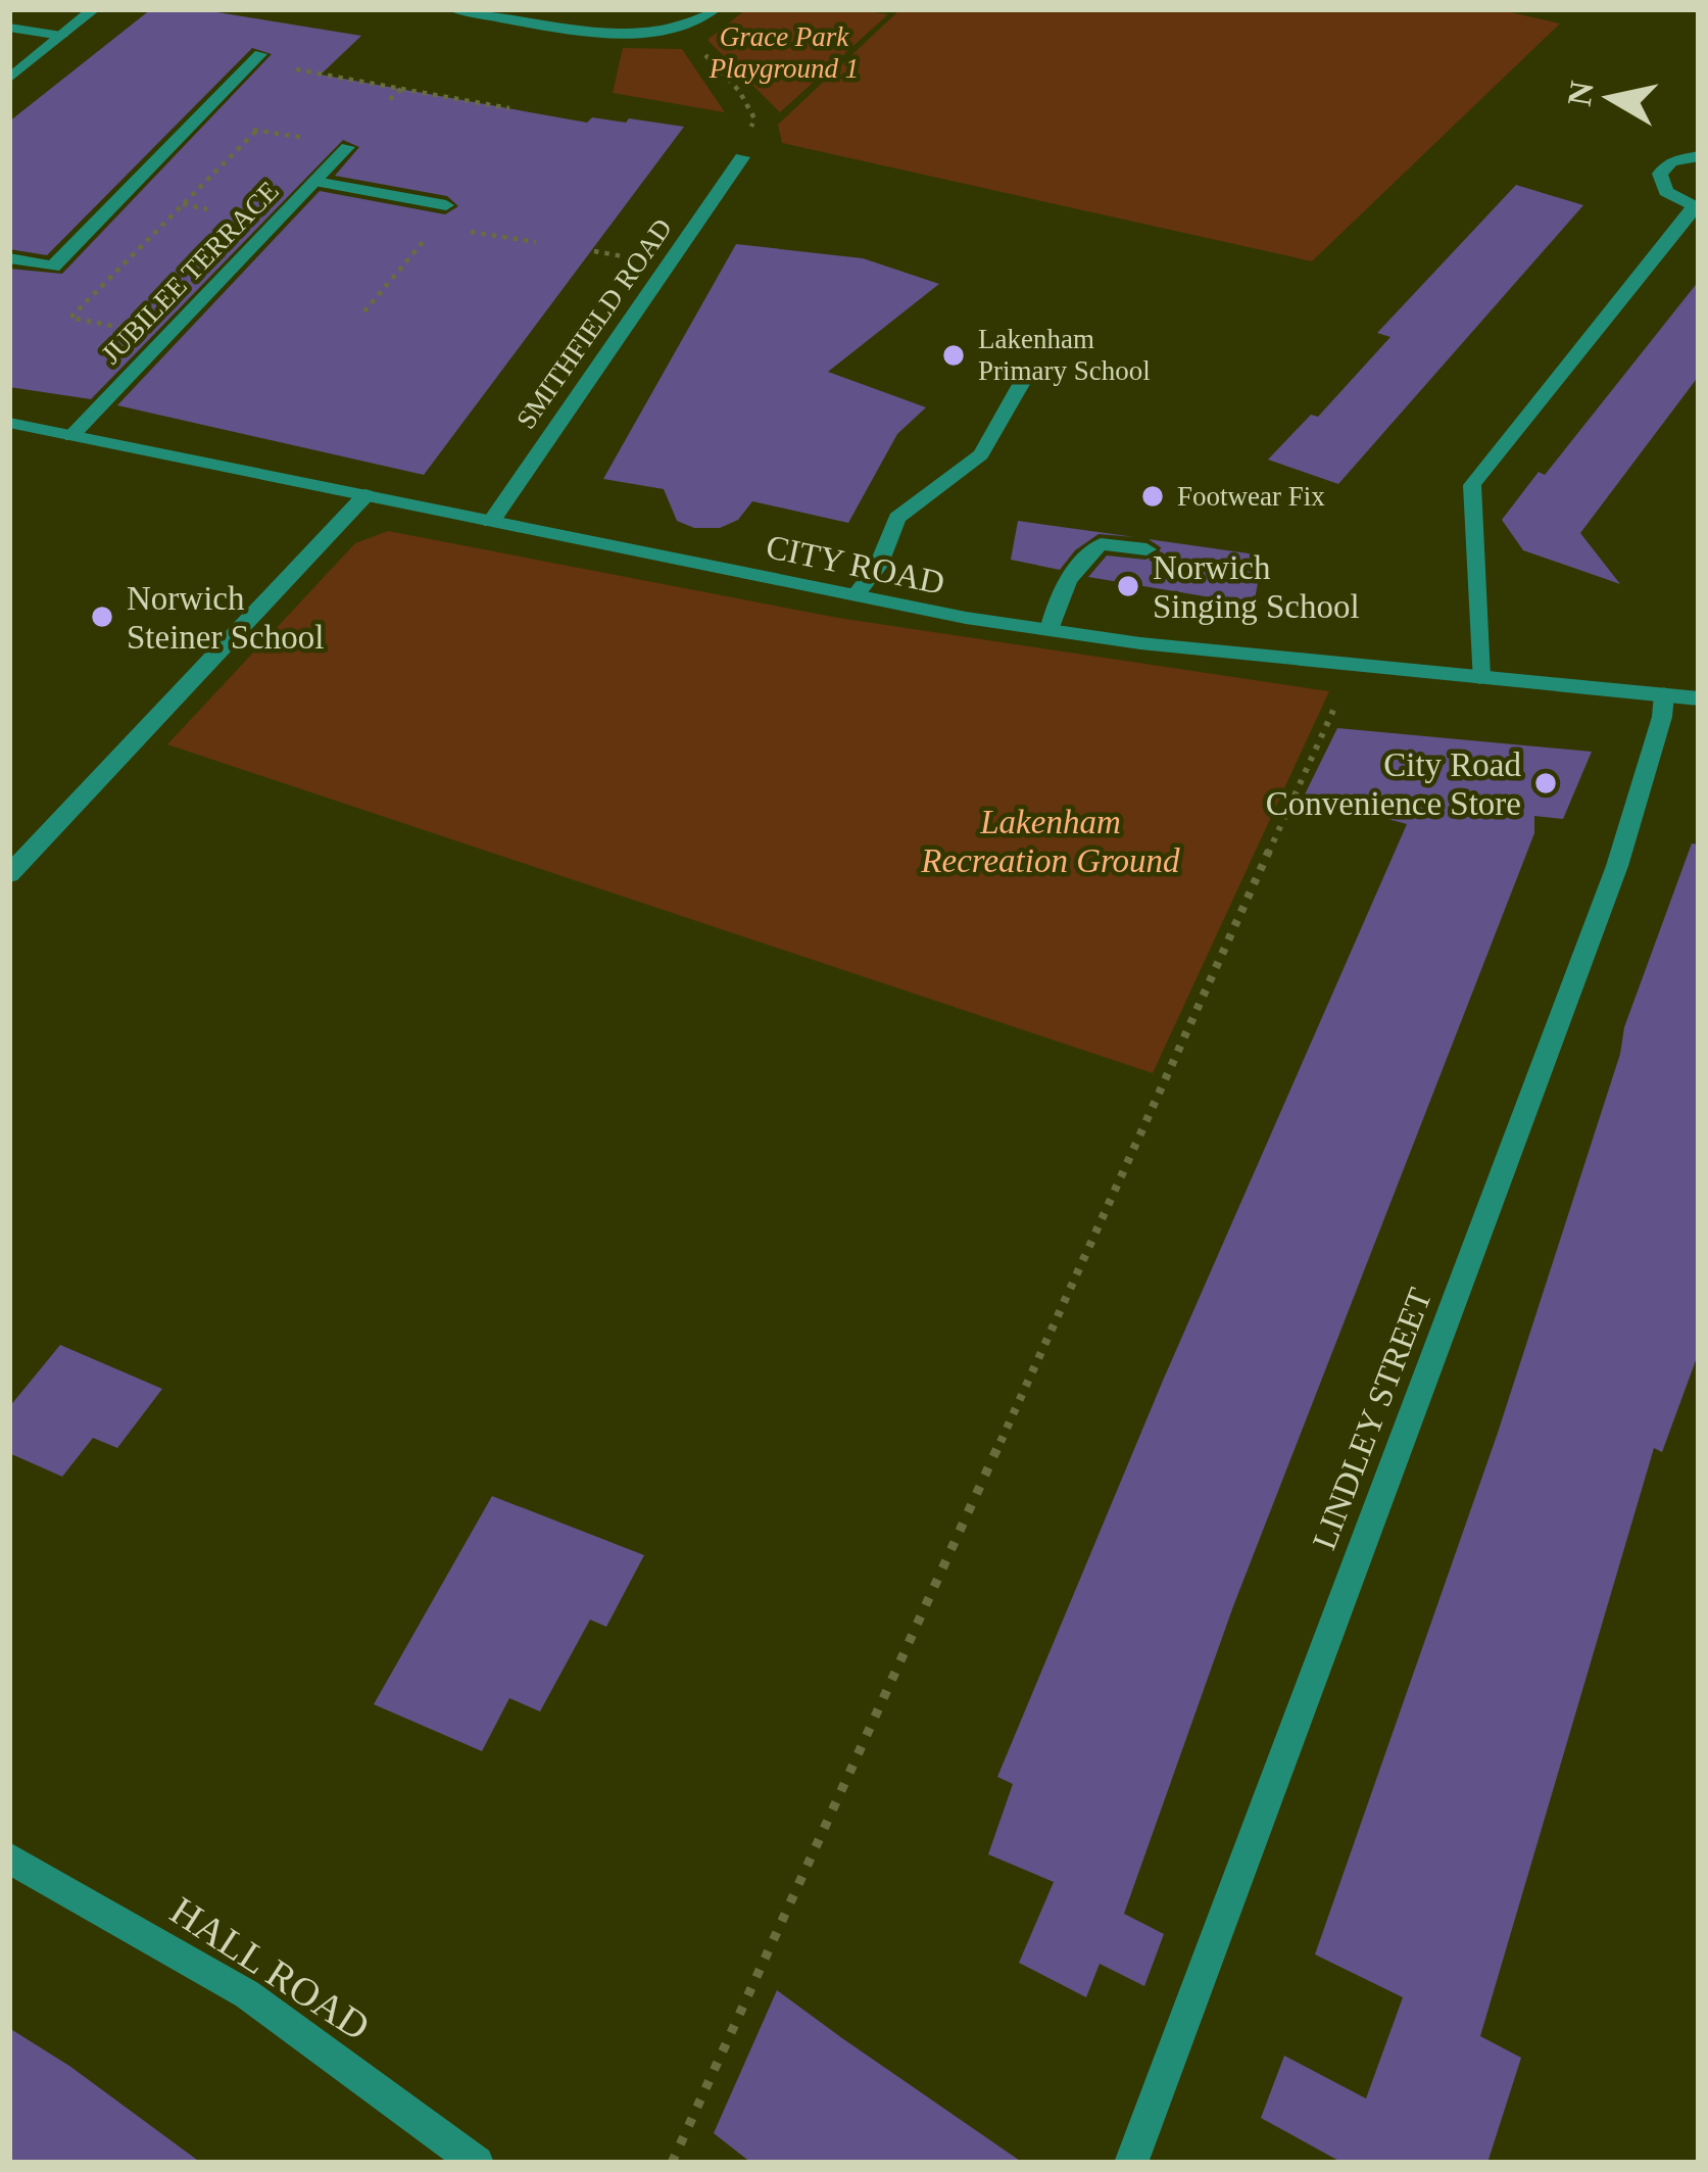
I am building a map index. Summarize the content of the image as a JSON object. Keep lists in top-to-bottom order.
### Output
{
  "streets": {
    "street": [
      "JUBILEE TERRACE",
      "SMITHFIELD ROAD",
      "CITY ROAD",
      "LINDLEY STREET",
      "HALL ROAD"
    ]
  },
  "crossings": [
    ["JUBILEE TERRACE", "CITY ROAD"],
    ["SMITHFIELD ROAD", "CITY ROAD"],
    ["CITY ROAD", "LINDLEY STREET"]
  ],
  "parks": ["Grace Park Playground 1", "Lakenham Recreation Ground"],
  "places": [
    "Lakenham Primary School",
    "Footwear Fix",
    "Norwich Singing School",
    "Norwich Steiner School",
    "City Road Convenience Store"
  ],
  "north": "left"
}
